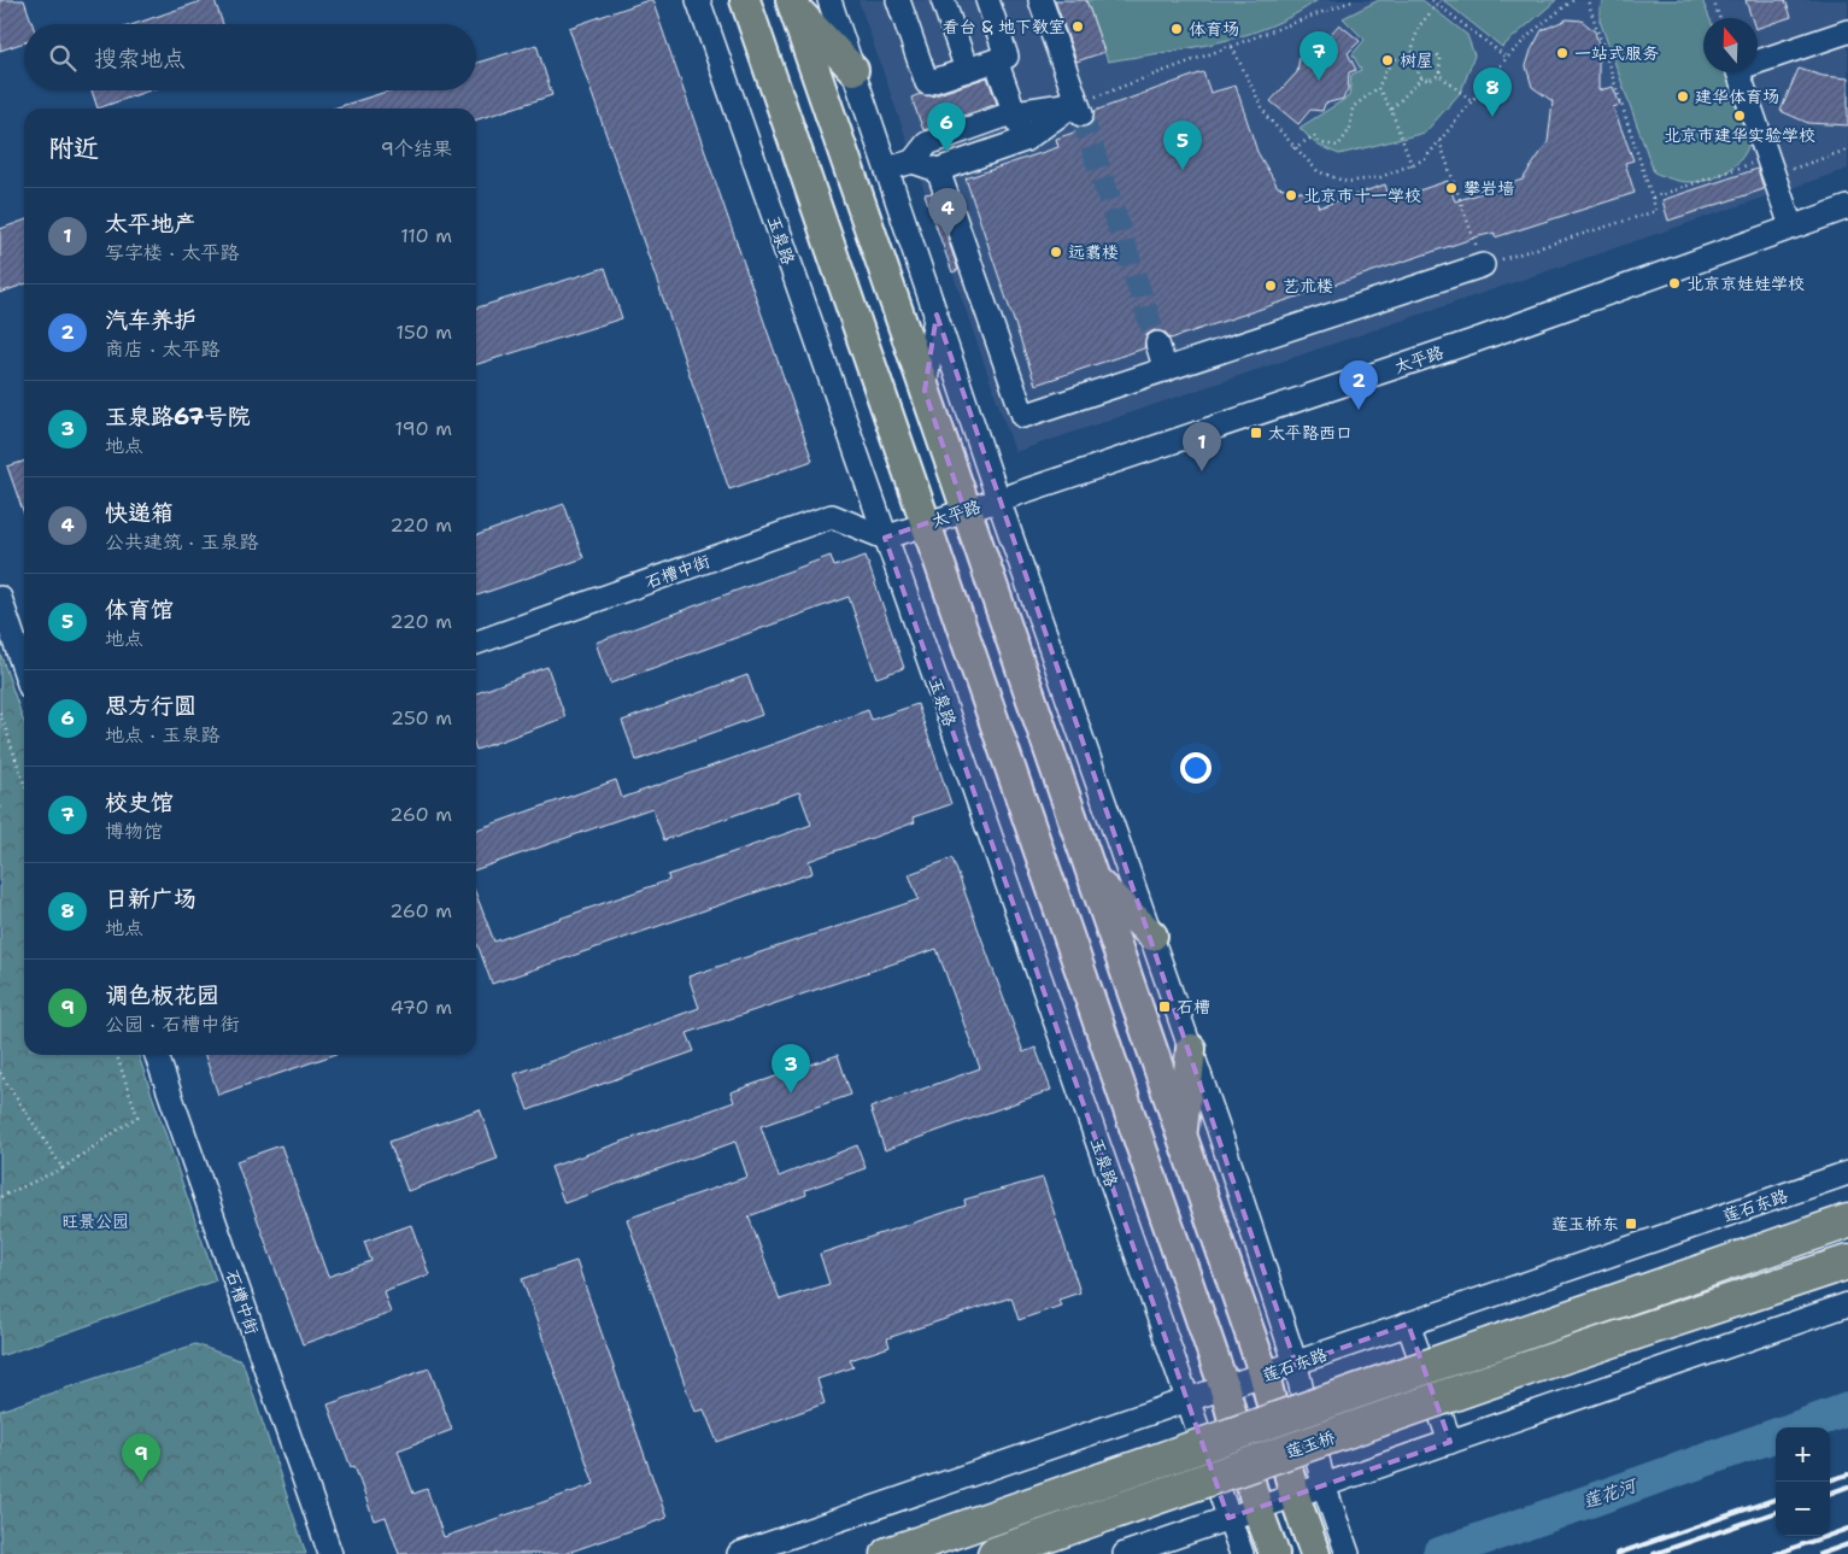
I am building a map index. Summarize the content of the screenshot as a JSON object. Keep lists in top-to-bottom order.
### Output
{
  "streets": {
    "highway": ["莲玉桥"],
    "street": [
      "玉泉路",
      "太平路",
      "石槽中街",
      "莲石东路"
    ]
  },
  "crossings": [
    ["玉泉路", "太平路"],
    ["玉泉路", "石槽中街"],
    ["玉泉路", "莲石东路"],
    ["太平路", "石槽中街"]
  ],
  "water": ["莲花河"],
  "parks": ["旺景公园"],
  "places": {
    "other": [
      "看台 & 地下教室",
      "体育场",
      "一站式服务",
      "树屋",
      "建华体育场",
      "北京市建华实验学校",
      "攀岩墙",
      "北京市十一学校",
      "远翥楼",
      "北京京娃娃学校",
      "艺术楼"
    ],
    "transit": ["太平路西口", "石槽", "莲玉桥东"]
  },
  "north": "top",
  "page": {
    "search": "搜索地点",
    "pins": [
      "7",
      "8",
      "6",
      "5",
      "4",
      "2",
      "1",
      "3",
      "9"
    ],
    "heading": ["附近", "9个结果"],
    "list": [
      {
        "mark": "1",
        "name": "太平地产",
        "note": "写字楼 · 太平路",
        "value": "110 m"
      },
      {
        "mark": "2",
        "name": "汽车养护",
        "note": "商店 · 太平路",
        "value": "150 m"
      },
      {
        "mark": "3",
        "name": "玉泉路67号院",
        "note": "地点",
        "value": "190 m"
      },
      {
        "mark": "4",
        "name": "快递箱",
        "note": "公共建筑 · 玉泉路",
        "value": "220 m"
      },
      {
        "mark": "5",
        "name": "体育馆",
        "note": "地点",
        "value": "220 m"
      },
      {
        "mark": "6",
        "name": "思方行圆",
        "note": "地点 · 玉泉路",
        "value": "250 m"
      },
      {
        "mark": "7",
        "name": "校史馆",
        "note": "博物馆",
        "value": "260 m"
      },
      {
        "mark": "8",
        "name": "日新广场",
        "note": "地点",
        "value": "260 m"
      },
      {
        "mark": "9",
        "name": "调色板花园",
        "note": "公园 · 石槽中街",
        "value": "470 m"
      }
    ],
    "map_buttons": ["+", "−"]
  }
}
